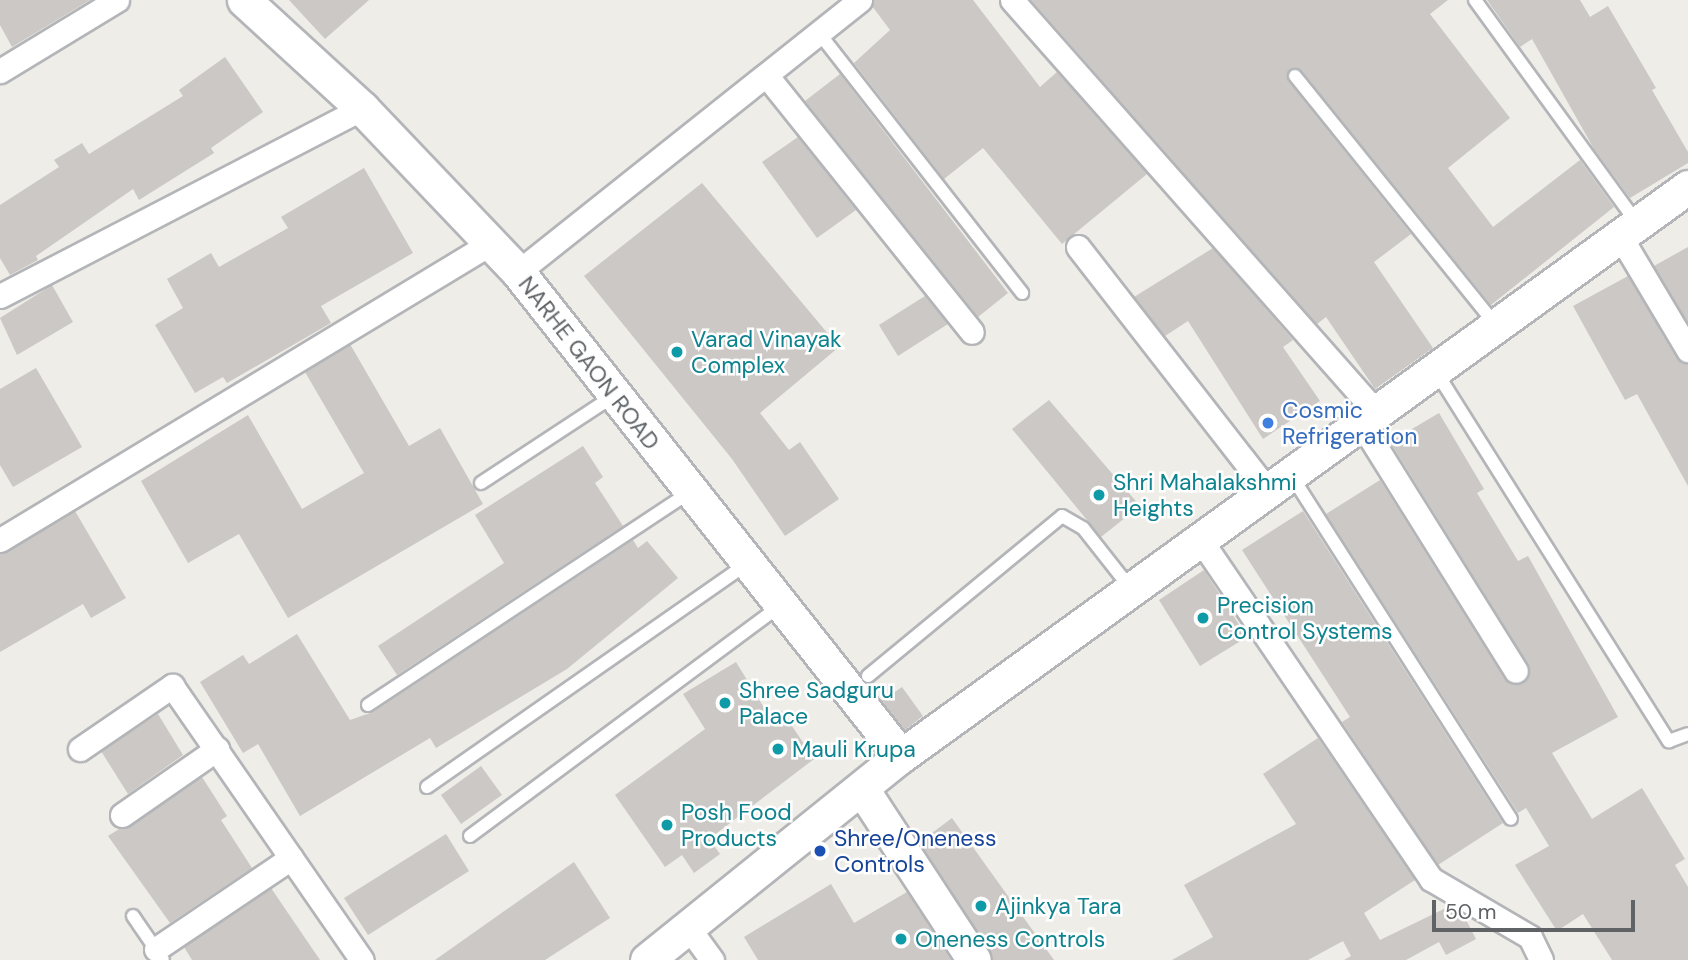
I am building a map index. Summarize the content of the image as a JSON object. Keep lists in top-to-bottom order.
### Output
{
  "streets": {
    "street": ["NARHE GAON ROAD"]
  },
  "places": [
    "Varad Vinayak Complex",
    "Cosmic Refrigeration",
    "Shri Mahalakshmi Heights",
    "Precision Control Systems",
    "Shree Sadguru Palace",
    "Mauli Krupa",
    "Posh Food Products",
    "Shree/Oneness Controls",
    "Ajinkya Tara",
    "Oneness Controls"
  ],
  "scale_bar": "50 m"
}
